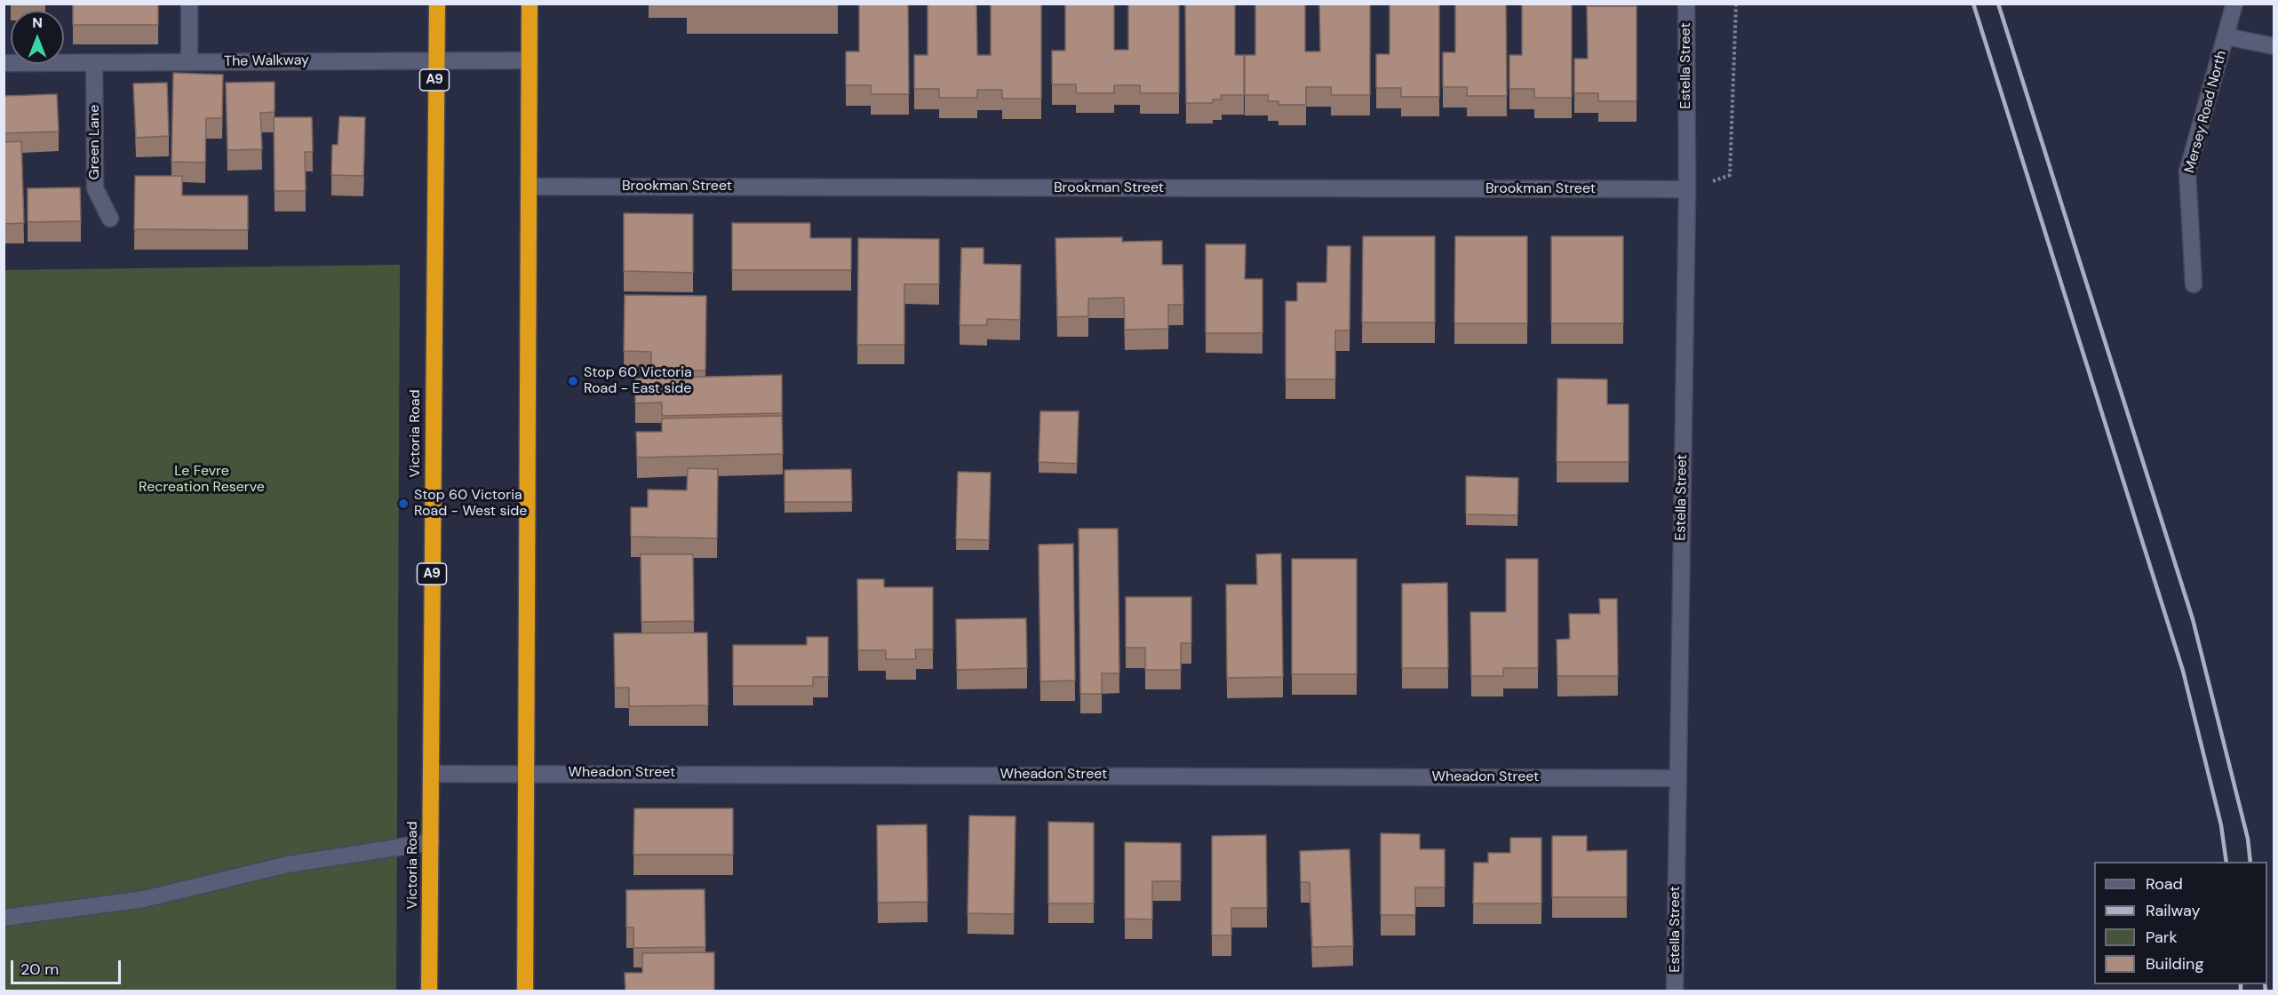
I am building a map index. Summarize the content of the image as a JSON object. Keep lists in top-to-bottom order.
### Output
{
  "streets": {
    "highway": ["A9", "Victoria Road"],
    "street": [
      "The Walkway",
      "Estella Street",
      "Mersey Road North",
      "Green Lane",
      "Brookman Street",
      "Wheadon Street"
    ]
  },
  "crossings": [
    ["The Walkway", "Green Lane"],
    ["The Walkway", "Victoria Road"],
    ["Estella Street", "Brookman Street"],
    ["Estella Street", "Wheadon Street"],
    ["Victoria Road", "Wheadon Street"]
  ],
  "parks": ["Le Fevre Recreation Reserve"],
  "places": ["Stop 60 Victoria Road - East side", "Stop 60 Victoria Road - West side"],
  "legend": [
    "Road",
    "Railway",
    "Park",
    "Building"
  ],
  "scale_bar": "20 m",
  "north": "top"
}
